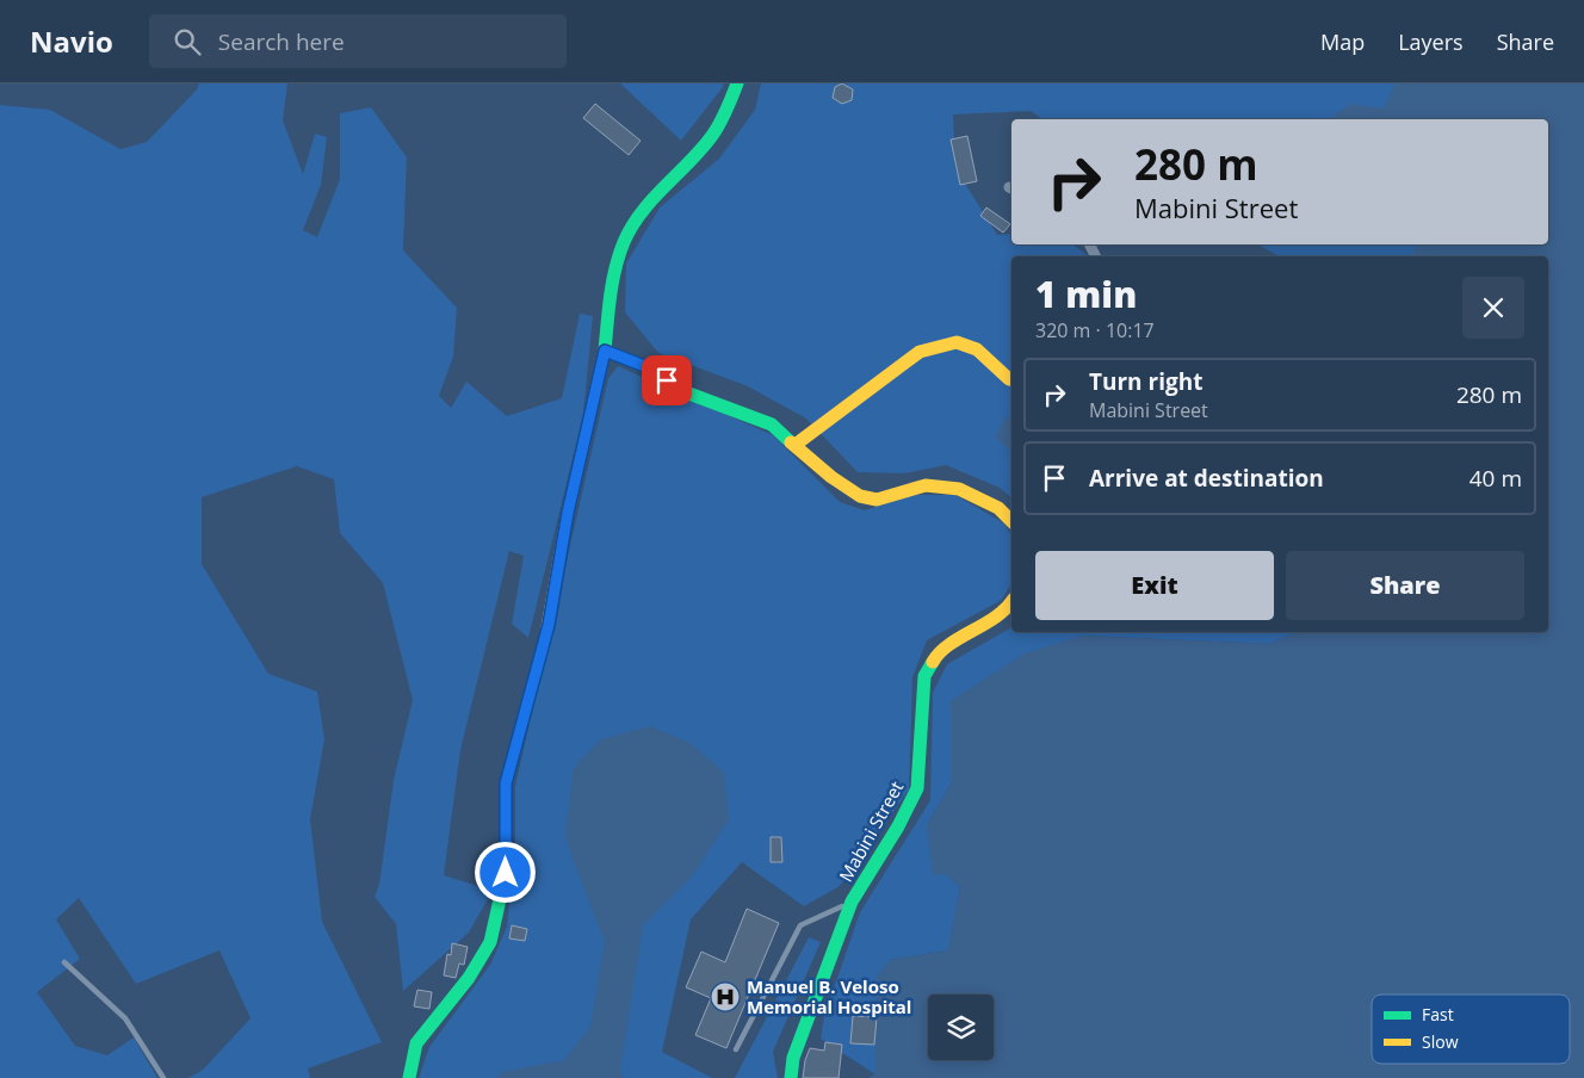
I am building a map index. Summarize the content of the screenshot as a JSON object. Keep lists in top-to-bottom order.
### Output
{
  "streets": {
    "main road": ["Mabini Street"]
  },
  "places": {
    "hospital": ["Manuel B. Veloso Memorial Hospital"]
  },
  "legend": ["Fast", "Slow"],
  "page": {
    "header": "Navio",
    "search": "Search here",
    "nav": ["Map", "Layers", "Share"],
    "turn": ["280 m", "Mabini Street"],
    "heading": ["1 min", "320 m · 10:17"],
    "list": [
      {
        "name": "Turn right",
        "note": "Mabini Street",
        "value": "280 m"
      },
      {
        "name": "Arrive at destination",
        "value": "40 m"
      }
    ],
    "buttons": ["Exit", "Share"]
  }
}
